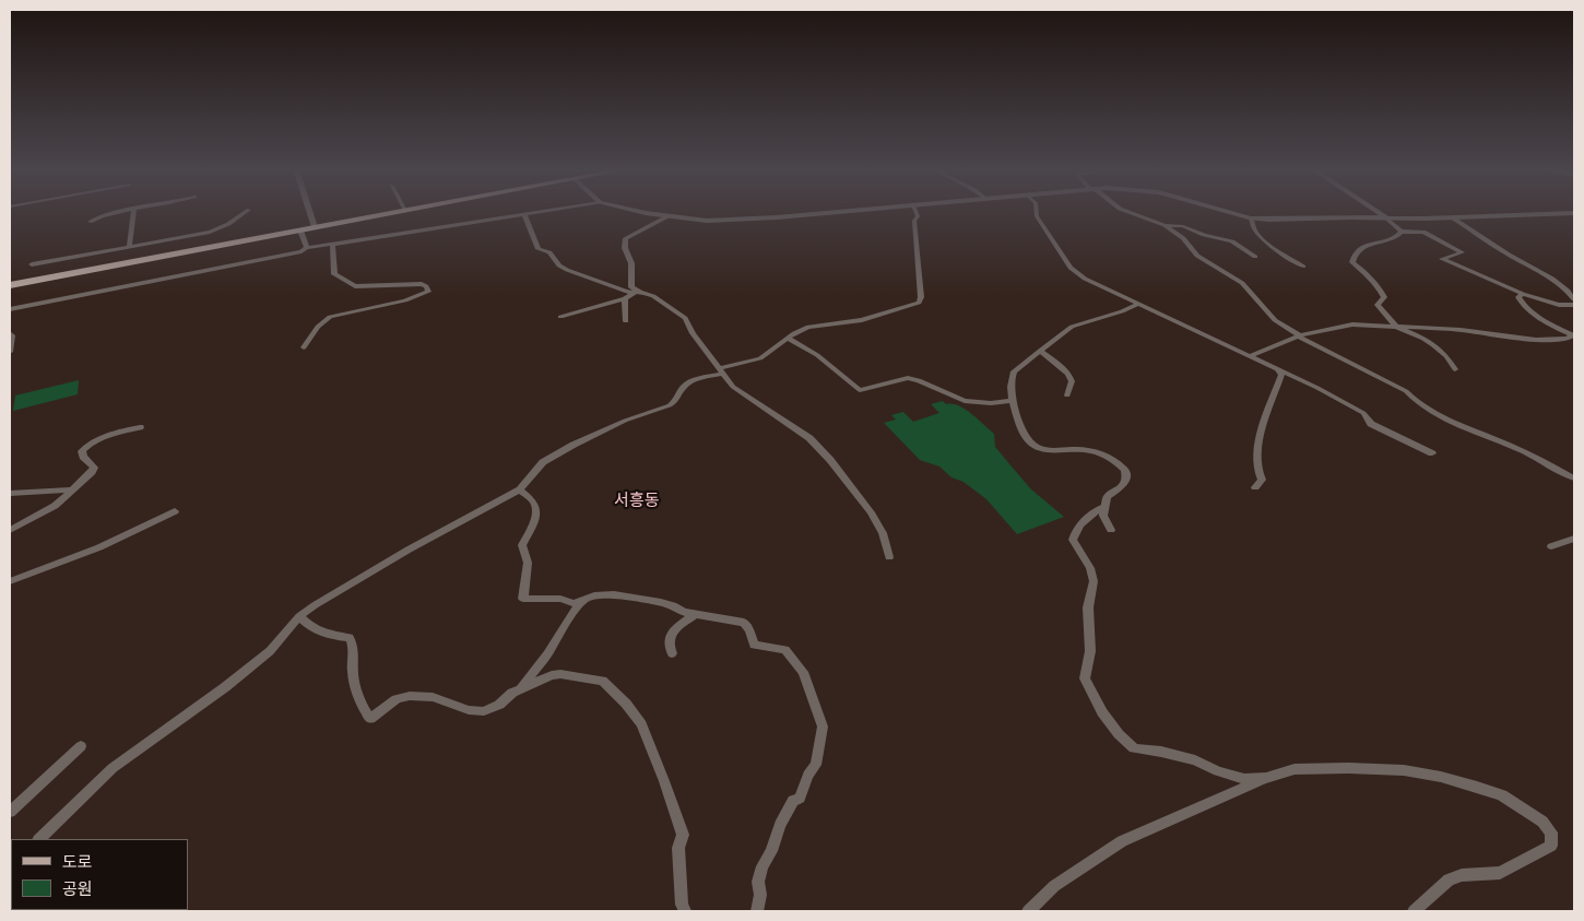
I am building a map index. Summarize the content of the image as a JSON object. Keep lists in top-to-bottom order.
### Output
{
  "districts": ["서흥동"],
  "legend": ["도로", "공원"]
}
